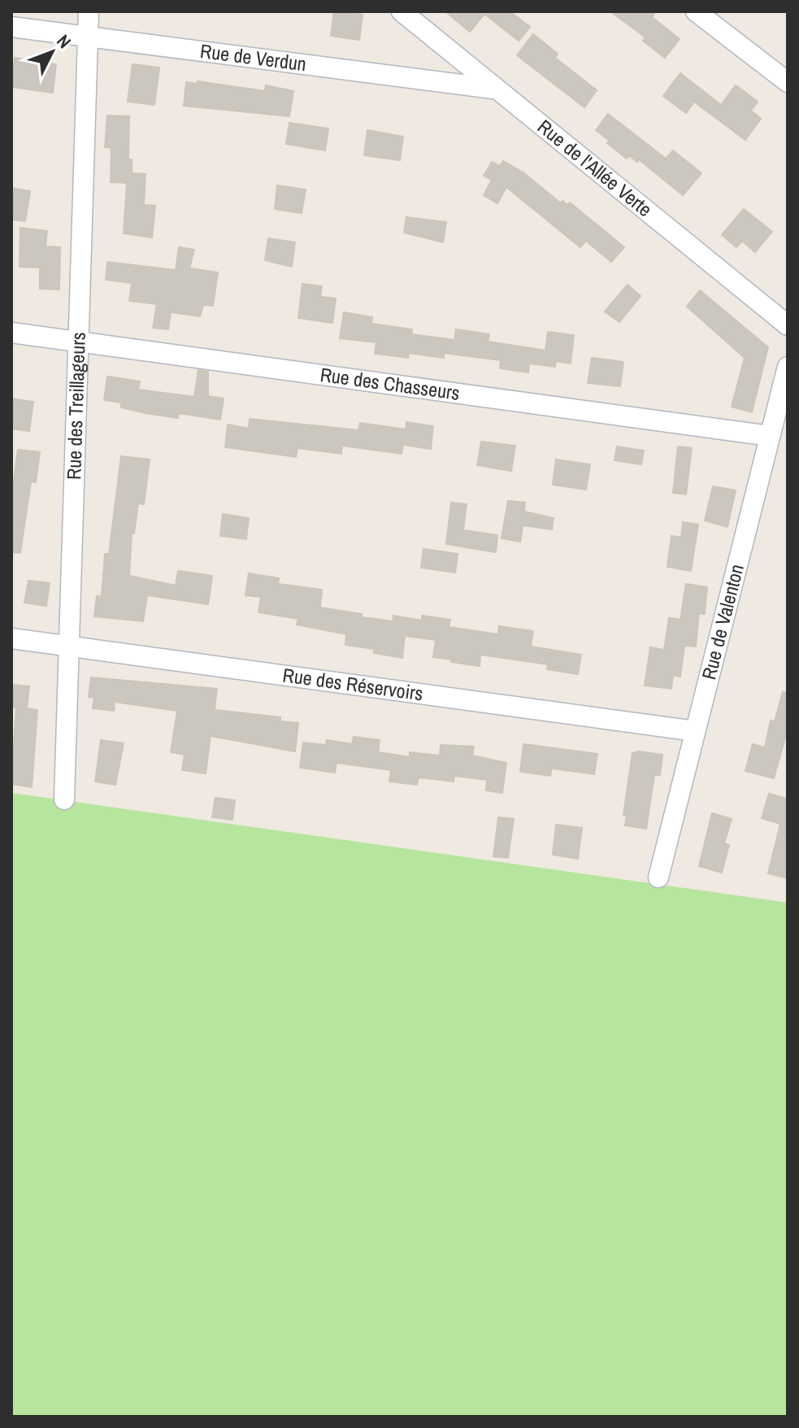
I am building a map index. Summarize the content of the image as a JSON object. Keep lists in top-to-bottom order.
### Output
{
  "streets": {
    "street": [
      "Rue de Verdun",
      "Rue de l'Allée Verte",
      "Rue des Chasseurs",
      "Rue des Treillageurs",
      "Rue de Valenton",
      "Rue des Réservoirs"
    ]
  },
  "crossings": [
    ["Rue de Verdun", "Rue de l'Allée Verte"],
    ["Rue de Verdun", "Rue des Treillageurs"],
    ["Rue des Chasseurs", "Rue des Treillageurs"],
    ["Rue des Chasseurs", "Rue de Valenton"],
    ["Rue des Treillageurs", "Rue des Réservoirs"],
    ["Rue de Valenton", "Rue des Réservoirs"]
  ],
  "north": "top right"
}
